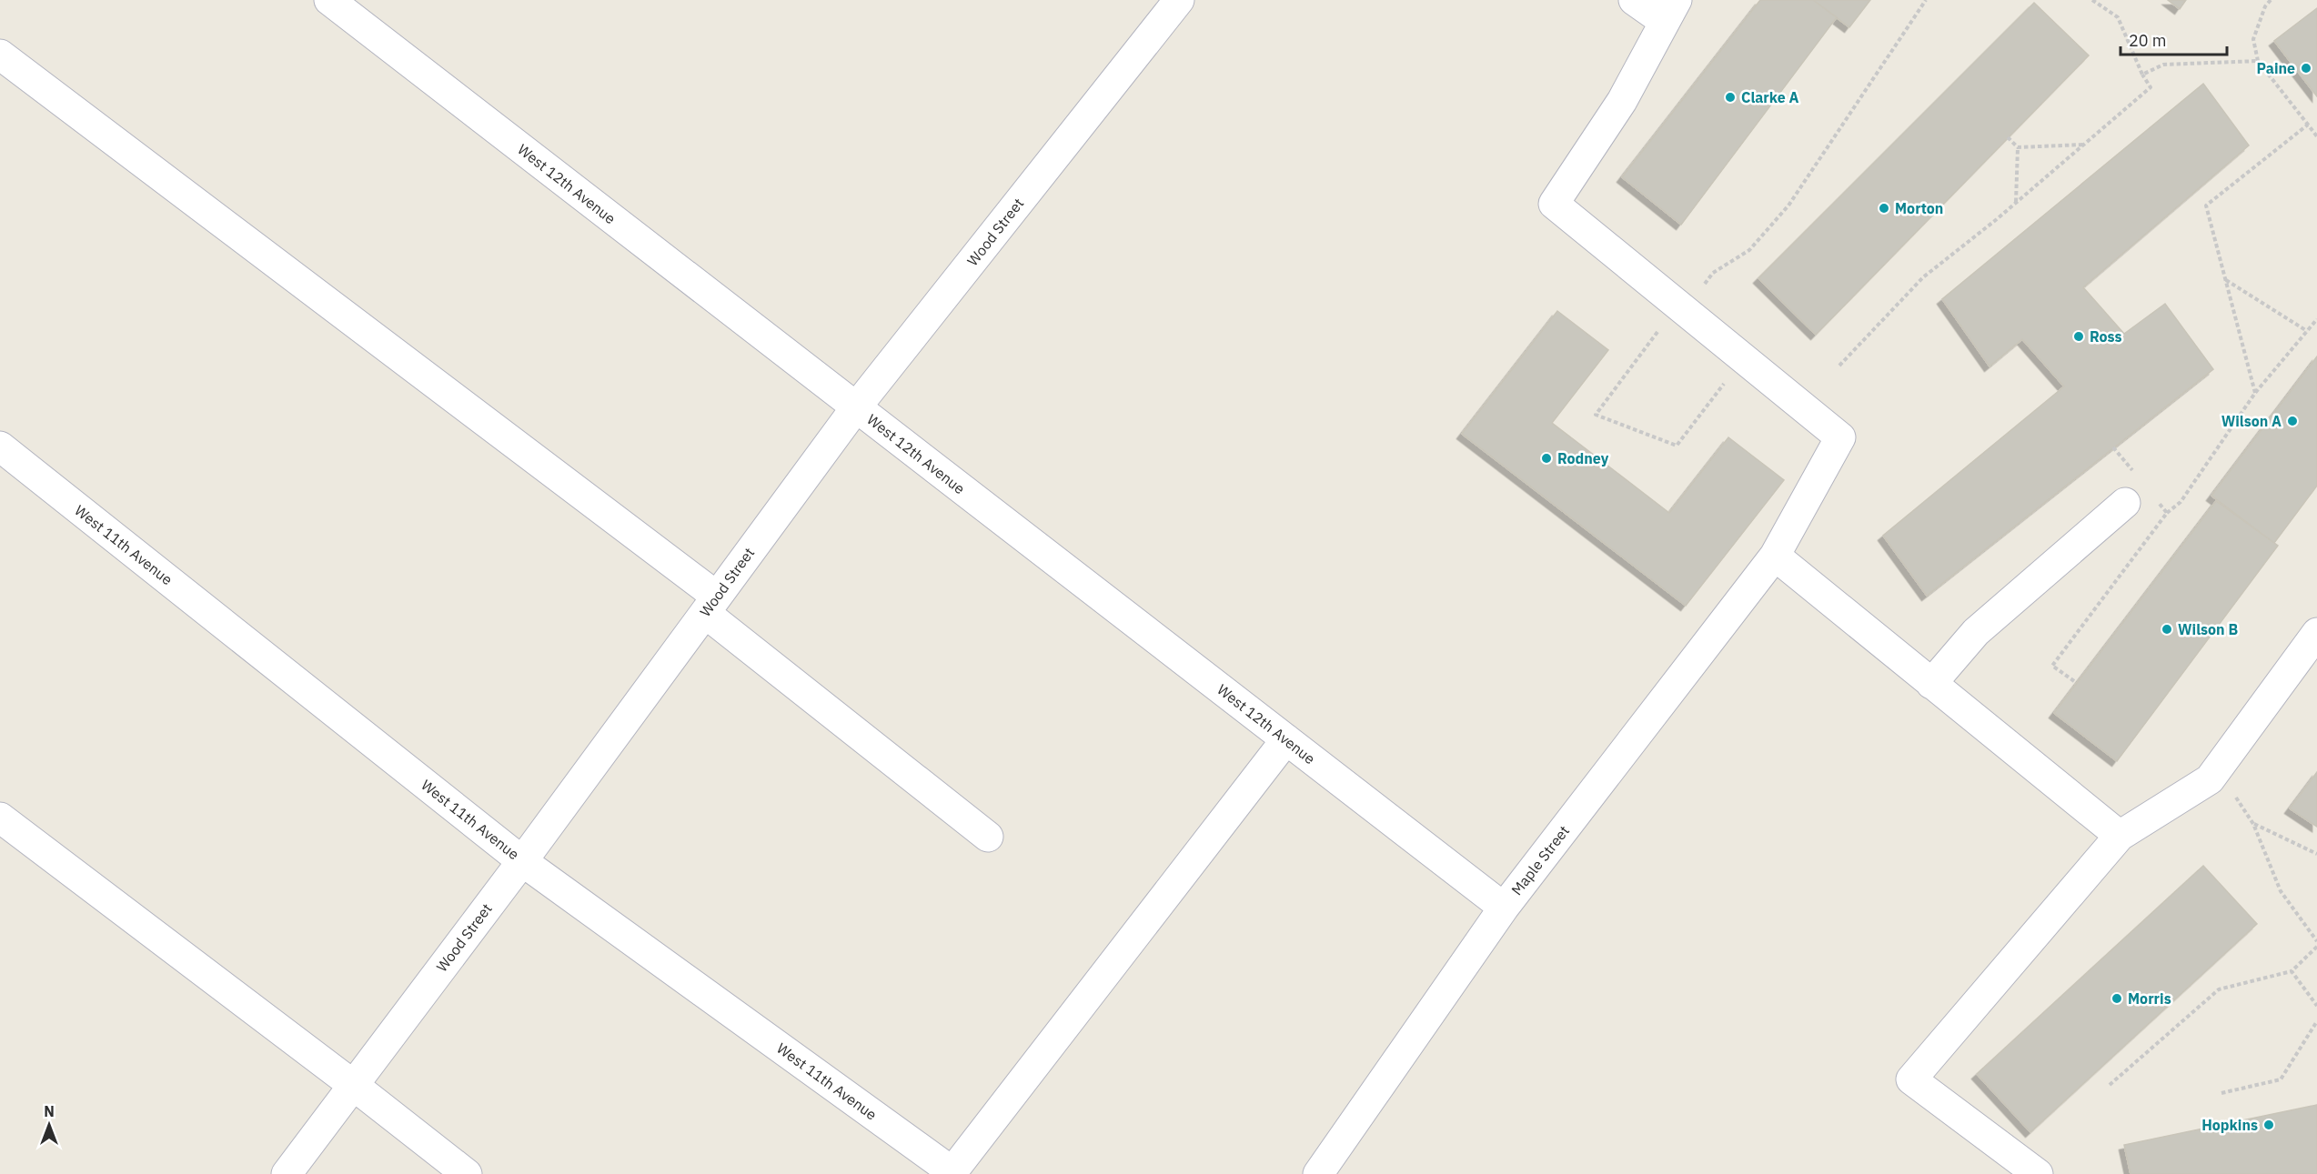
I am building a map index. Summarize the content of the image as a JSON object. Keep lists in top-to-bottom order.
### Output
{
  "streets": {
    "street": [
      "West 12th Avenue",
      "Wood Street",
      "West 11th Avenue",
      "Maple Street"
    ]
  },
  "crossings": [
    ["West 12th Avenue", "Wood Street"],
    ["West 12th Avenue", "Maple Street"],
    ["Wood Street", "West 11th Avenue"]
  ],
  "places": [
    "Paine",
    "Clarke A",
    "Morton",
    "Ross",
    "Wilson A",
    "Rodney",
    "Wilson B",
    "Morris",
    "Hopkins"
  ],
  "scale_bar": "20 m",
  "north": "top"
}
